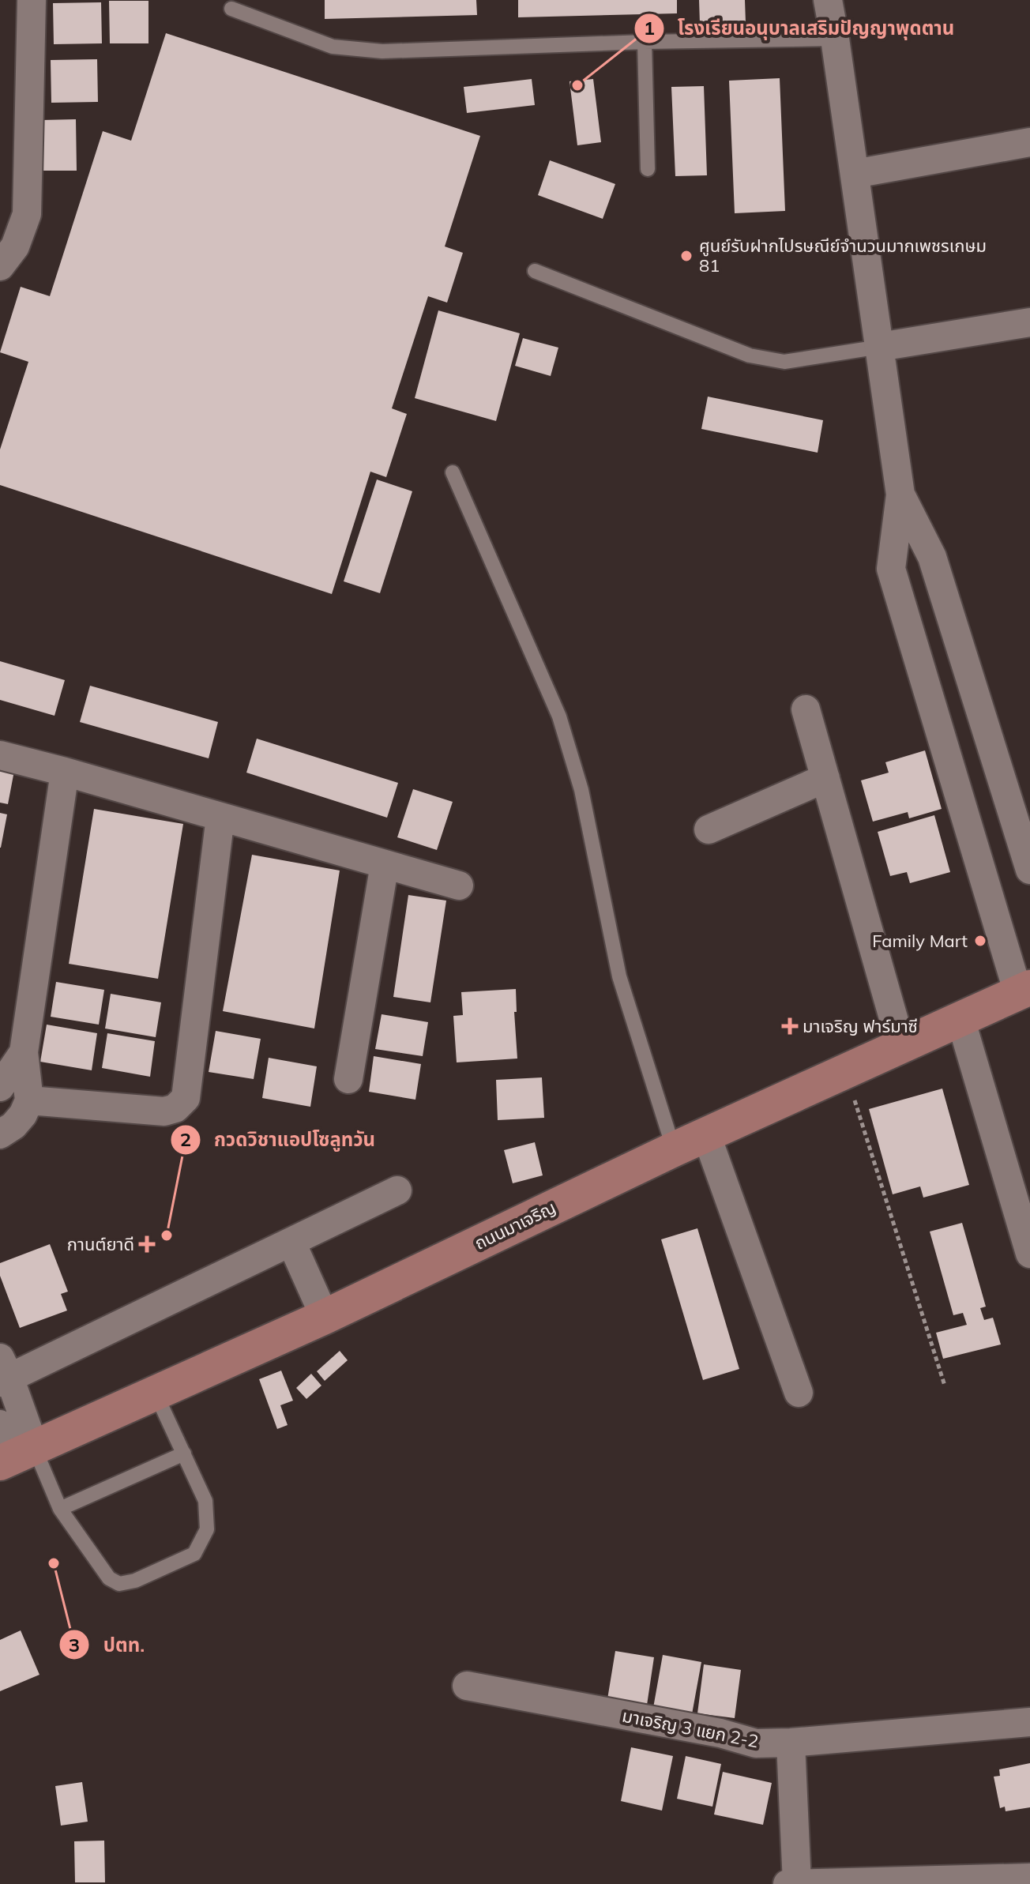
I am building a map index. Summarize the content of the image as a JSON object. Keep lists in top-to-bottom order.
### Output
{
  "streets": {
    "main road": ["ถนนมาเจริญ"],
    "street": ["มาเจริญ 3 แยก 2-2"]
  },
  "places": {
    "other": [
      "โรงเรียนอนุบาลเสริมปัญญาพุดตาน",
      "ศูนย์รับฝากไปรษณีย์จำนวนมากเพชรเกษม 81",
      "Family Mart",
      "กวดวิชาแอปโซลูทวัน",
      "ปตท."
    ],
    "health": ["มาเจริญ ฟาร์มาซี", "กานต์ยาดี"]
  }
}
